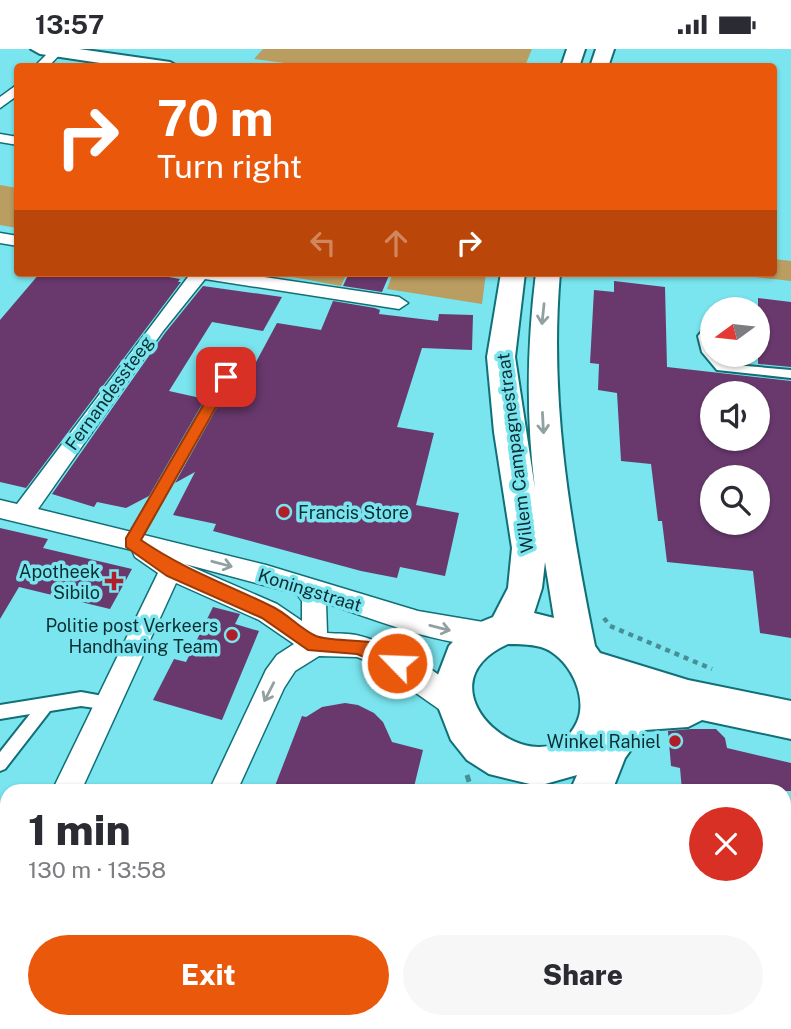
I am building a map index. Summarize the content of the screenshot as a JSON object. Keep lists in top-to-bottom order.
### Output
{
  "streets": {
    "main road": ["Willem Campagnestraat"],
    "street": ["Fernandessteeg", "Koningstraat"]
  },
  "crossings": [
    ["Fernandessteeg", "Koningstraat"],
    ["Willem Campagnestraat", "Koningstraat"]
  ],
  "places": {
    "other": ["Francis Store", "Politie post Verkeers Handhaving Team", "Winkel Rahiel"],
    "health": ["Apotheek Sibilo"]
  },
  "north": "left",
  "page": {
    "status": "13:57",
    "turn": ["70 m", "Turn right"],
    "heading": ["1 min", "130 m · 13:58"],
    "buttons": ["Exit", "Share"]
  }
}
